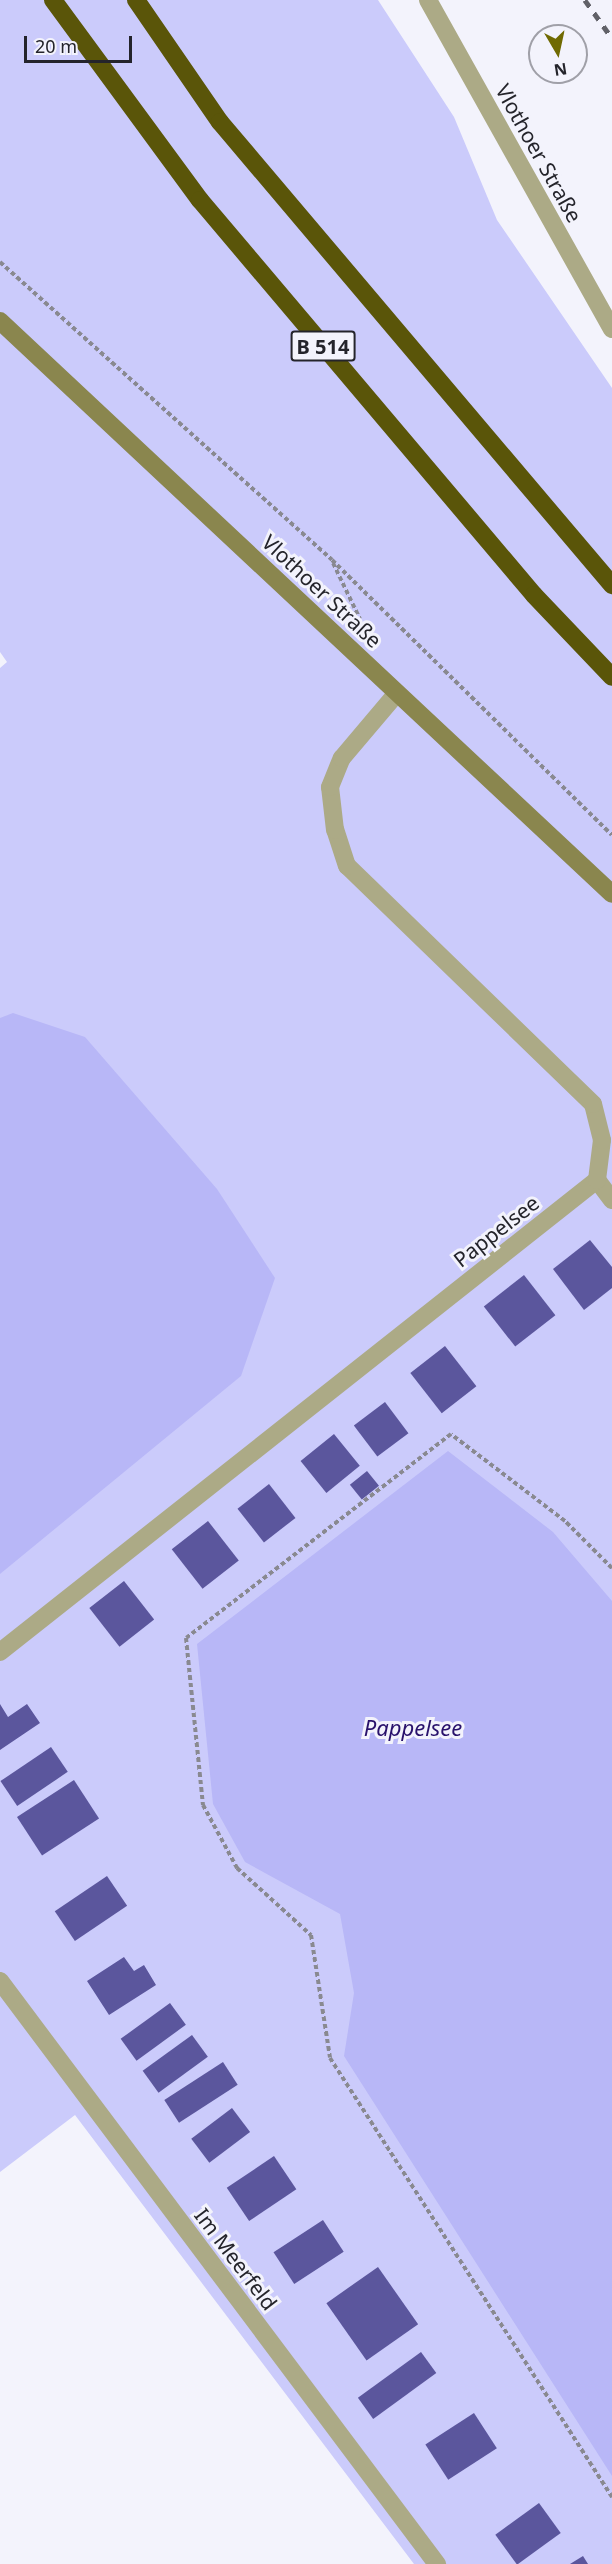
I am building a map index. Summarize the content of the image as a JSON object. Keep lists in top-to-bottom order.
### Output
{
  "streets": {
    "highway": ["B 514"],
    "main road": ["Vlothoer Straße"],
    "street": ["Pappelsee", "Im Meerfeld"]
  },
  "water": ["Pappelsee"],
  "scale_bar": "20 m",
  "north": "bottom"
}
